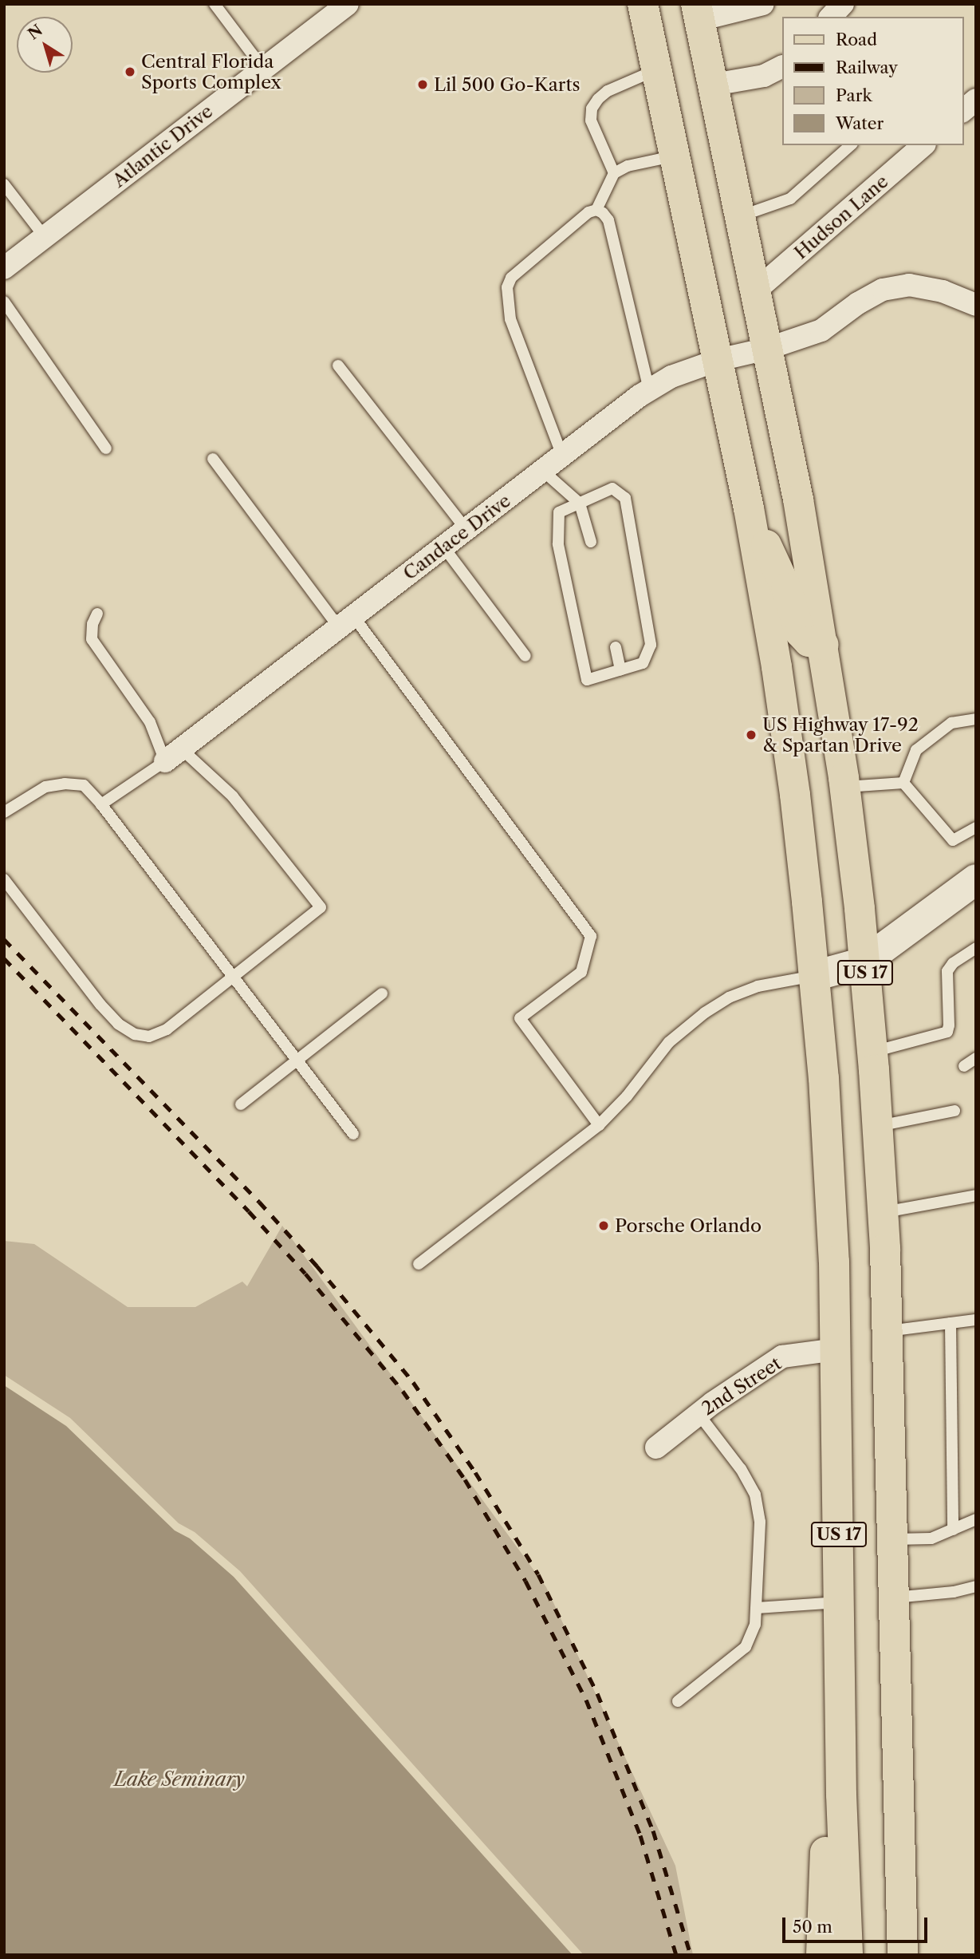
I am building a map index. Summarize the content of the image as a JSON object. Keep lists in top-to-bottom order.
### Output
{
  "streets": {
    "main road": ["US 17"],
    "street": [
      "Atlantic Drive",
      "Hudson Lane",
      "Candace Drive",
      "2nd Street"
    ]
  },
  "crossings": [
    ["Hudson Lane", "US 17"],
    ["Candace Drive", "US 17"],
    ["US 17", "2nd Street"]
  ],
  "water": ["Lake Seminary"],
  "places": [
    "Central Florida Sports Complex",
    "Lil 500 Go-Karts",
    "US Highway 17-92 & Spartan Drive",
    "Porsche Orlando"
  ],
  "legend": [
    "Road",
    "Railway",
    "Park",
    "Water"
  ],
  "scale_bar": "50 m",
  "north": "top left"
}
